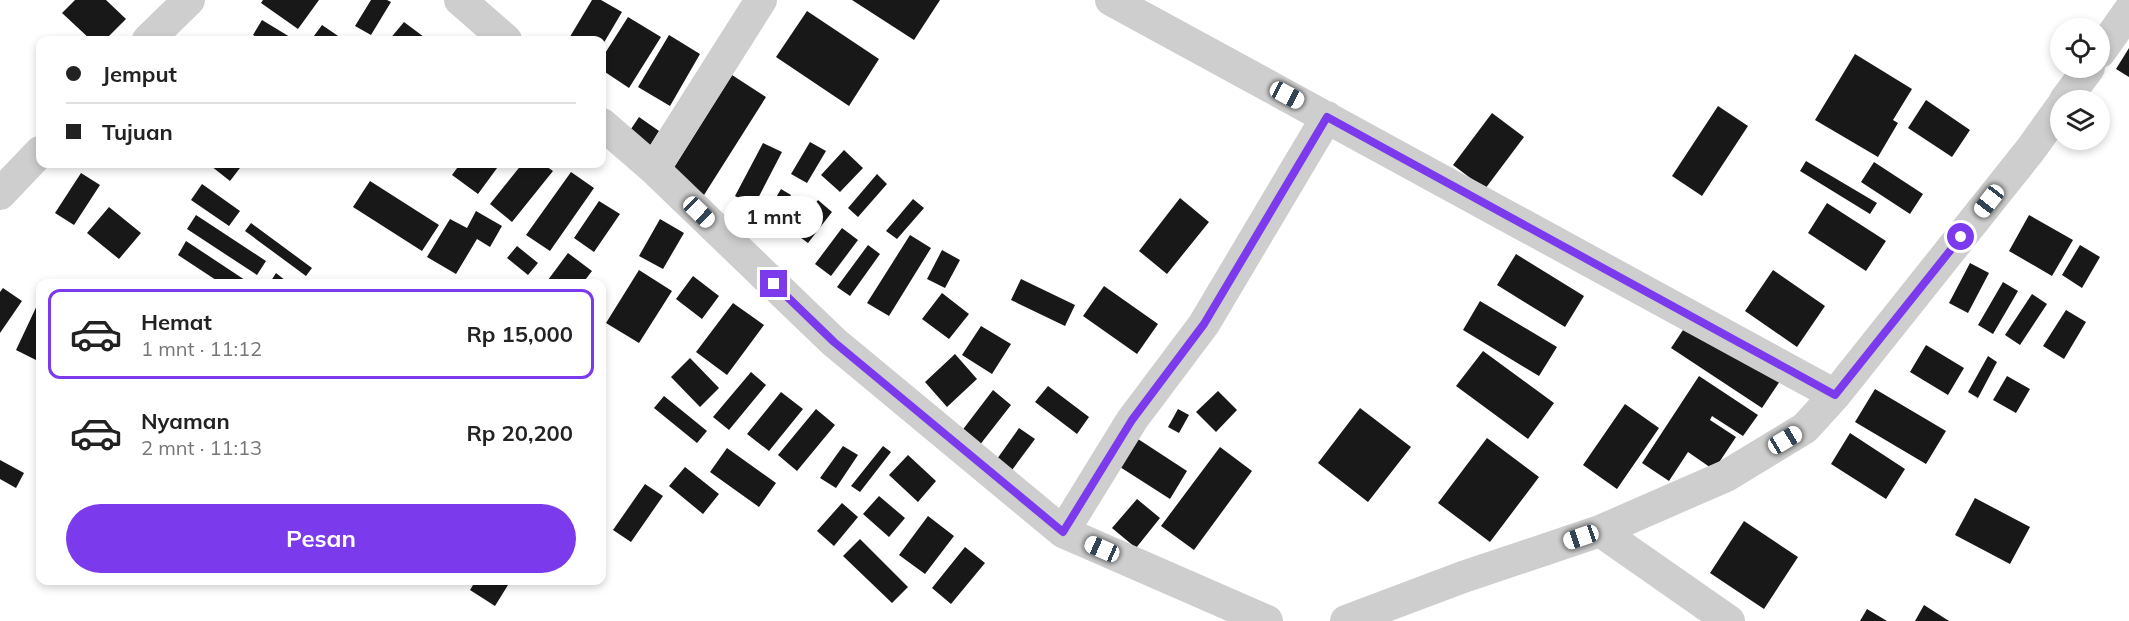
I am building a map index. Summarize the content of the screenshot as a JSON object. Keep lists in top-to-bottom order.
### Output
{
  "page": {
    "banner": ["Jemput", "Tujuan"],
    "bubble": "1 mnt",
    "list": [
      {
        "name": "Hemat",
        "note": "1 mnt · 11:12",
        "value": "Rp 15,000"
      },
      {
        "name": "Nyaman",
        "note": "2 mnt · 11:13",
        "value": "Rp 20,200"
      }
    ],
    "buttons": "Pesan"
  }
}
